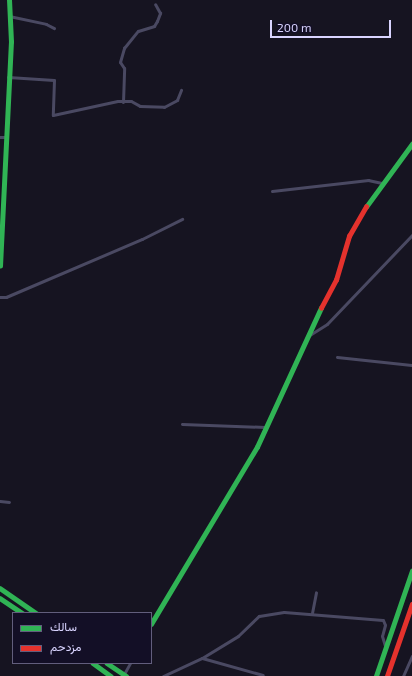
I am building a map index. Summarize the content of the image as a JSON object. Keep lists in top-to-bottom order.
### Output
{
  "legend": ["سالك", "مزدحم"],
  "scale_bar": "200 m"
}
